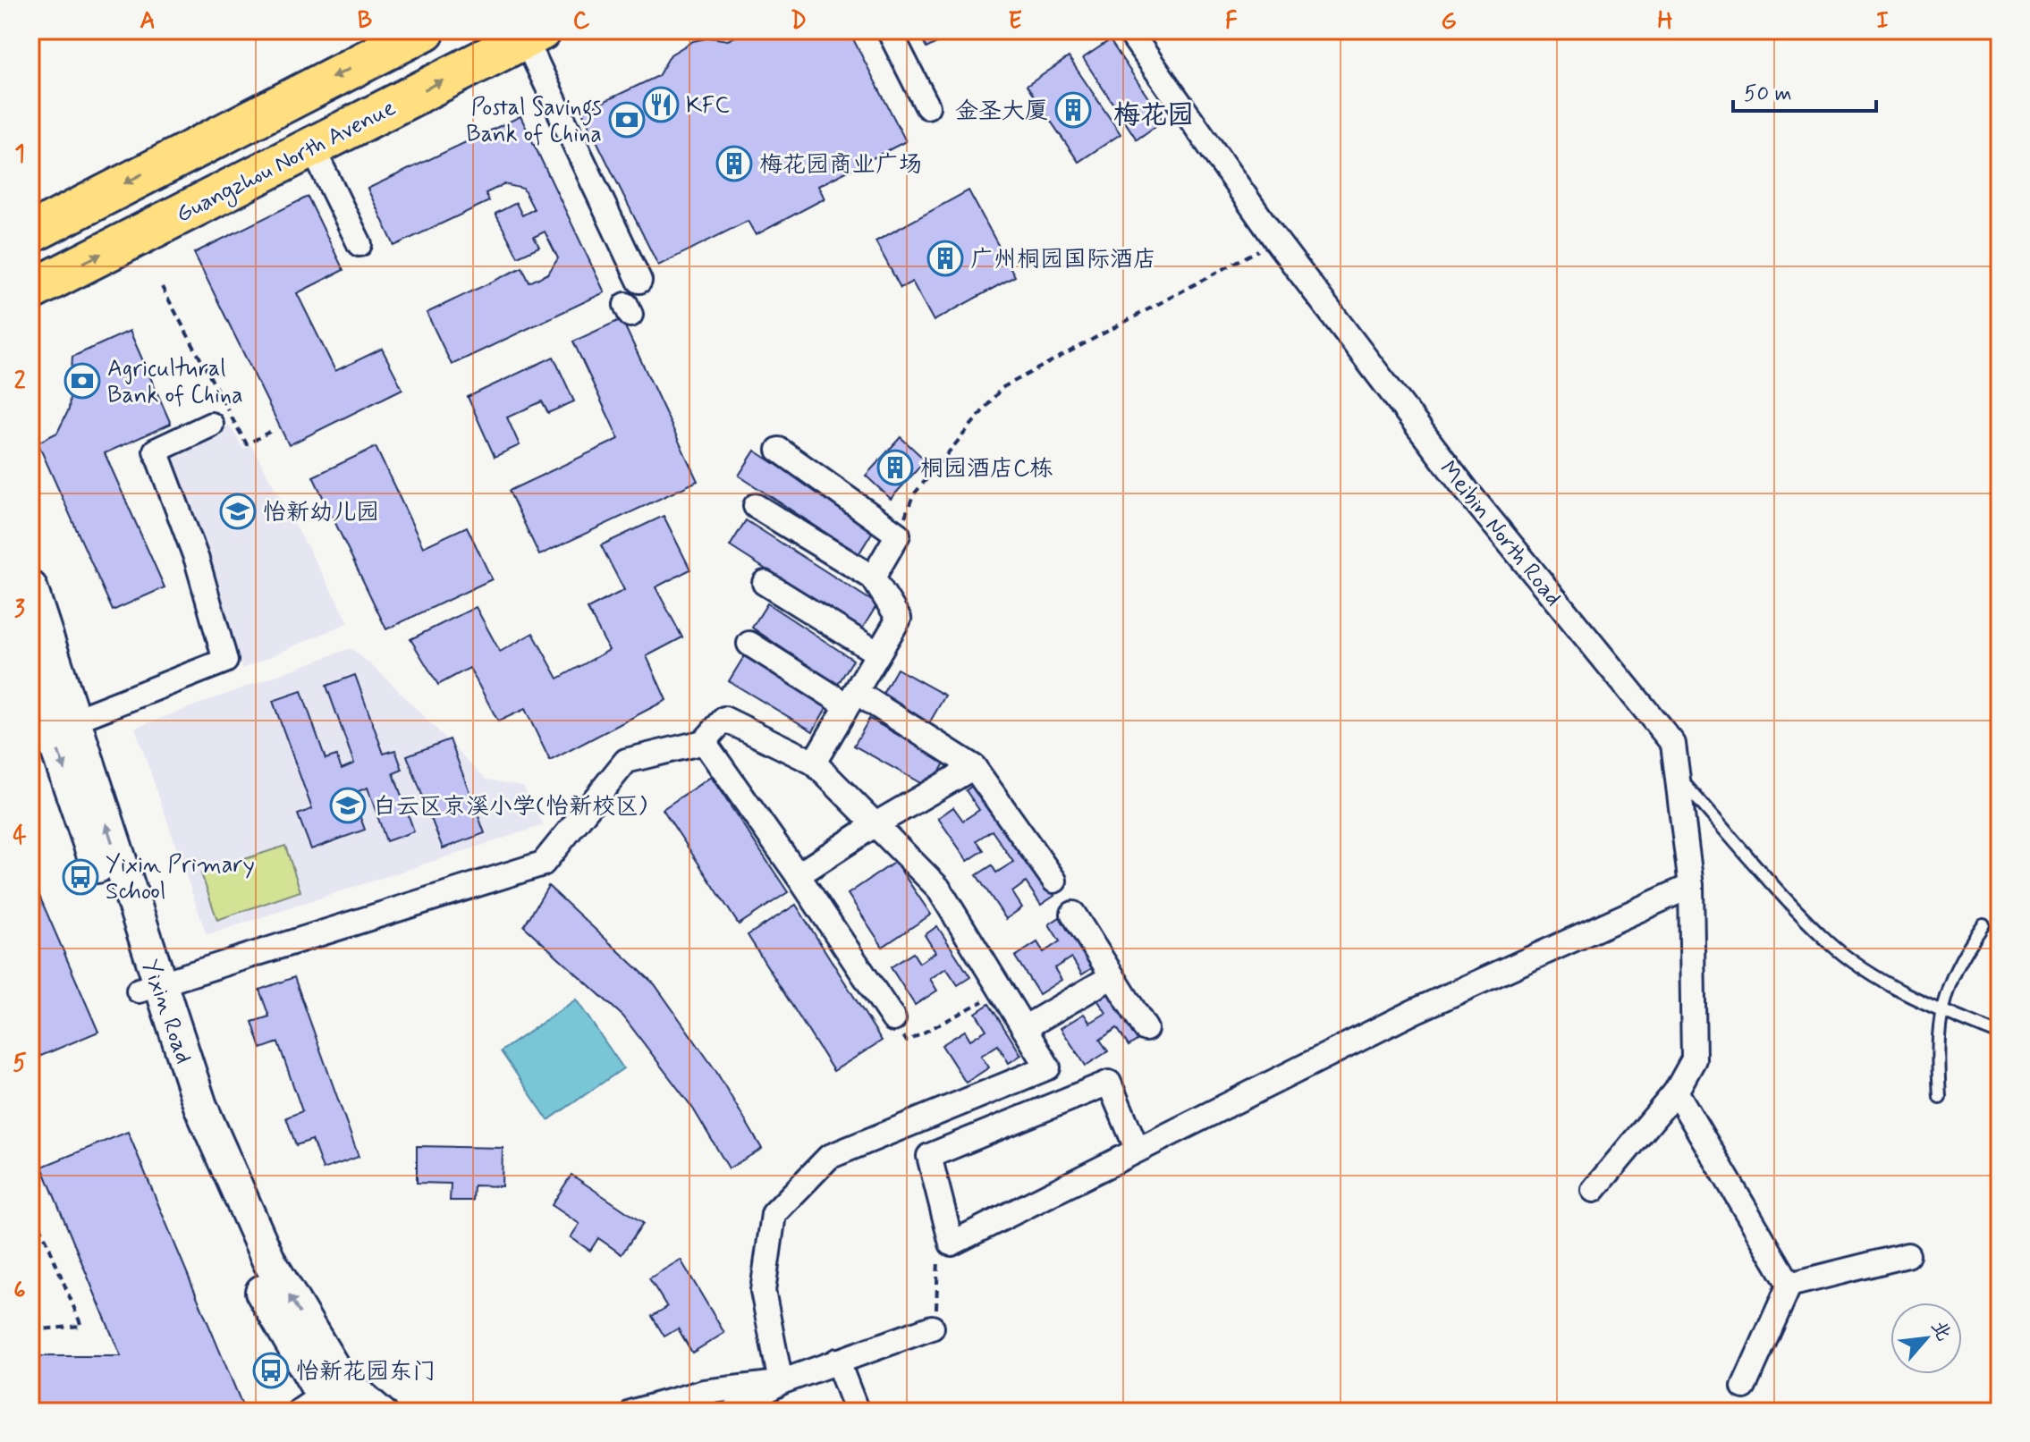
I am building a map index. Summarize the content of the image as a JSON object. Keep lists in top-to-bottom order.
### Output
{
  "streets": {
    "highway": ["Guangzhou North Avenue"],
    "main road": ["Yixin Road"],
    "street": ["Meibin North Road"]
  },
  "districts": ["梅花园"],
  "places": {
    "restaurant": ["KFC"],
    "building": [
      "金圣大厦",
      "梅花园商业广场",
      "广州桐园国际酒店",
      "桐园酒店C栋"
    ],
    "bank": ["Postal Savings Bank of China", "Agricultural Bank of China"],
    "school or university": ["怡新幼儿园", "白云区京溪小学(怡新校区)"],
    "bus stop": ["Yixin Primary School", "怡新花园东门"]
  },
  "scale_bar": "50 m",
  "north": "top right",
  "grid": {
    "columns": [
      "A",
      "B",
      "C",
      "D",
      "E",
      "F",
      "G",
      "H",
      "I"
    ],
    "rows": [
      "1",
      "2",
      "3",
      "4",
      "5",
      "6"
    ]
  }
}
